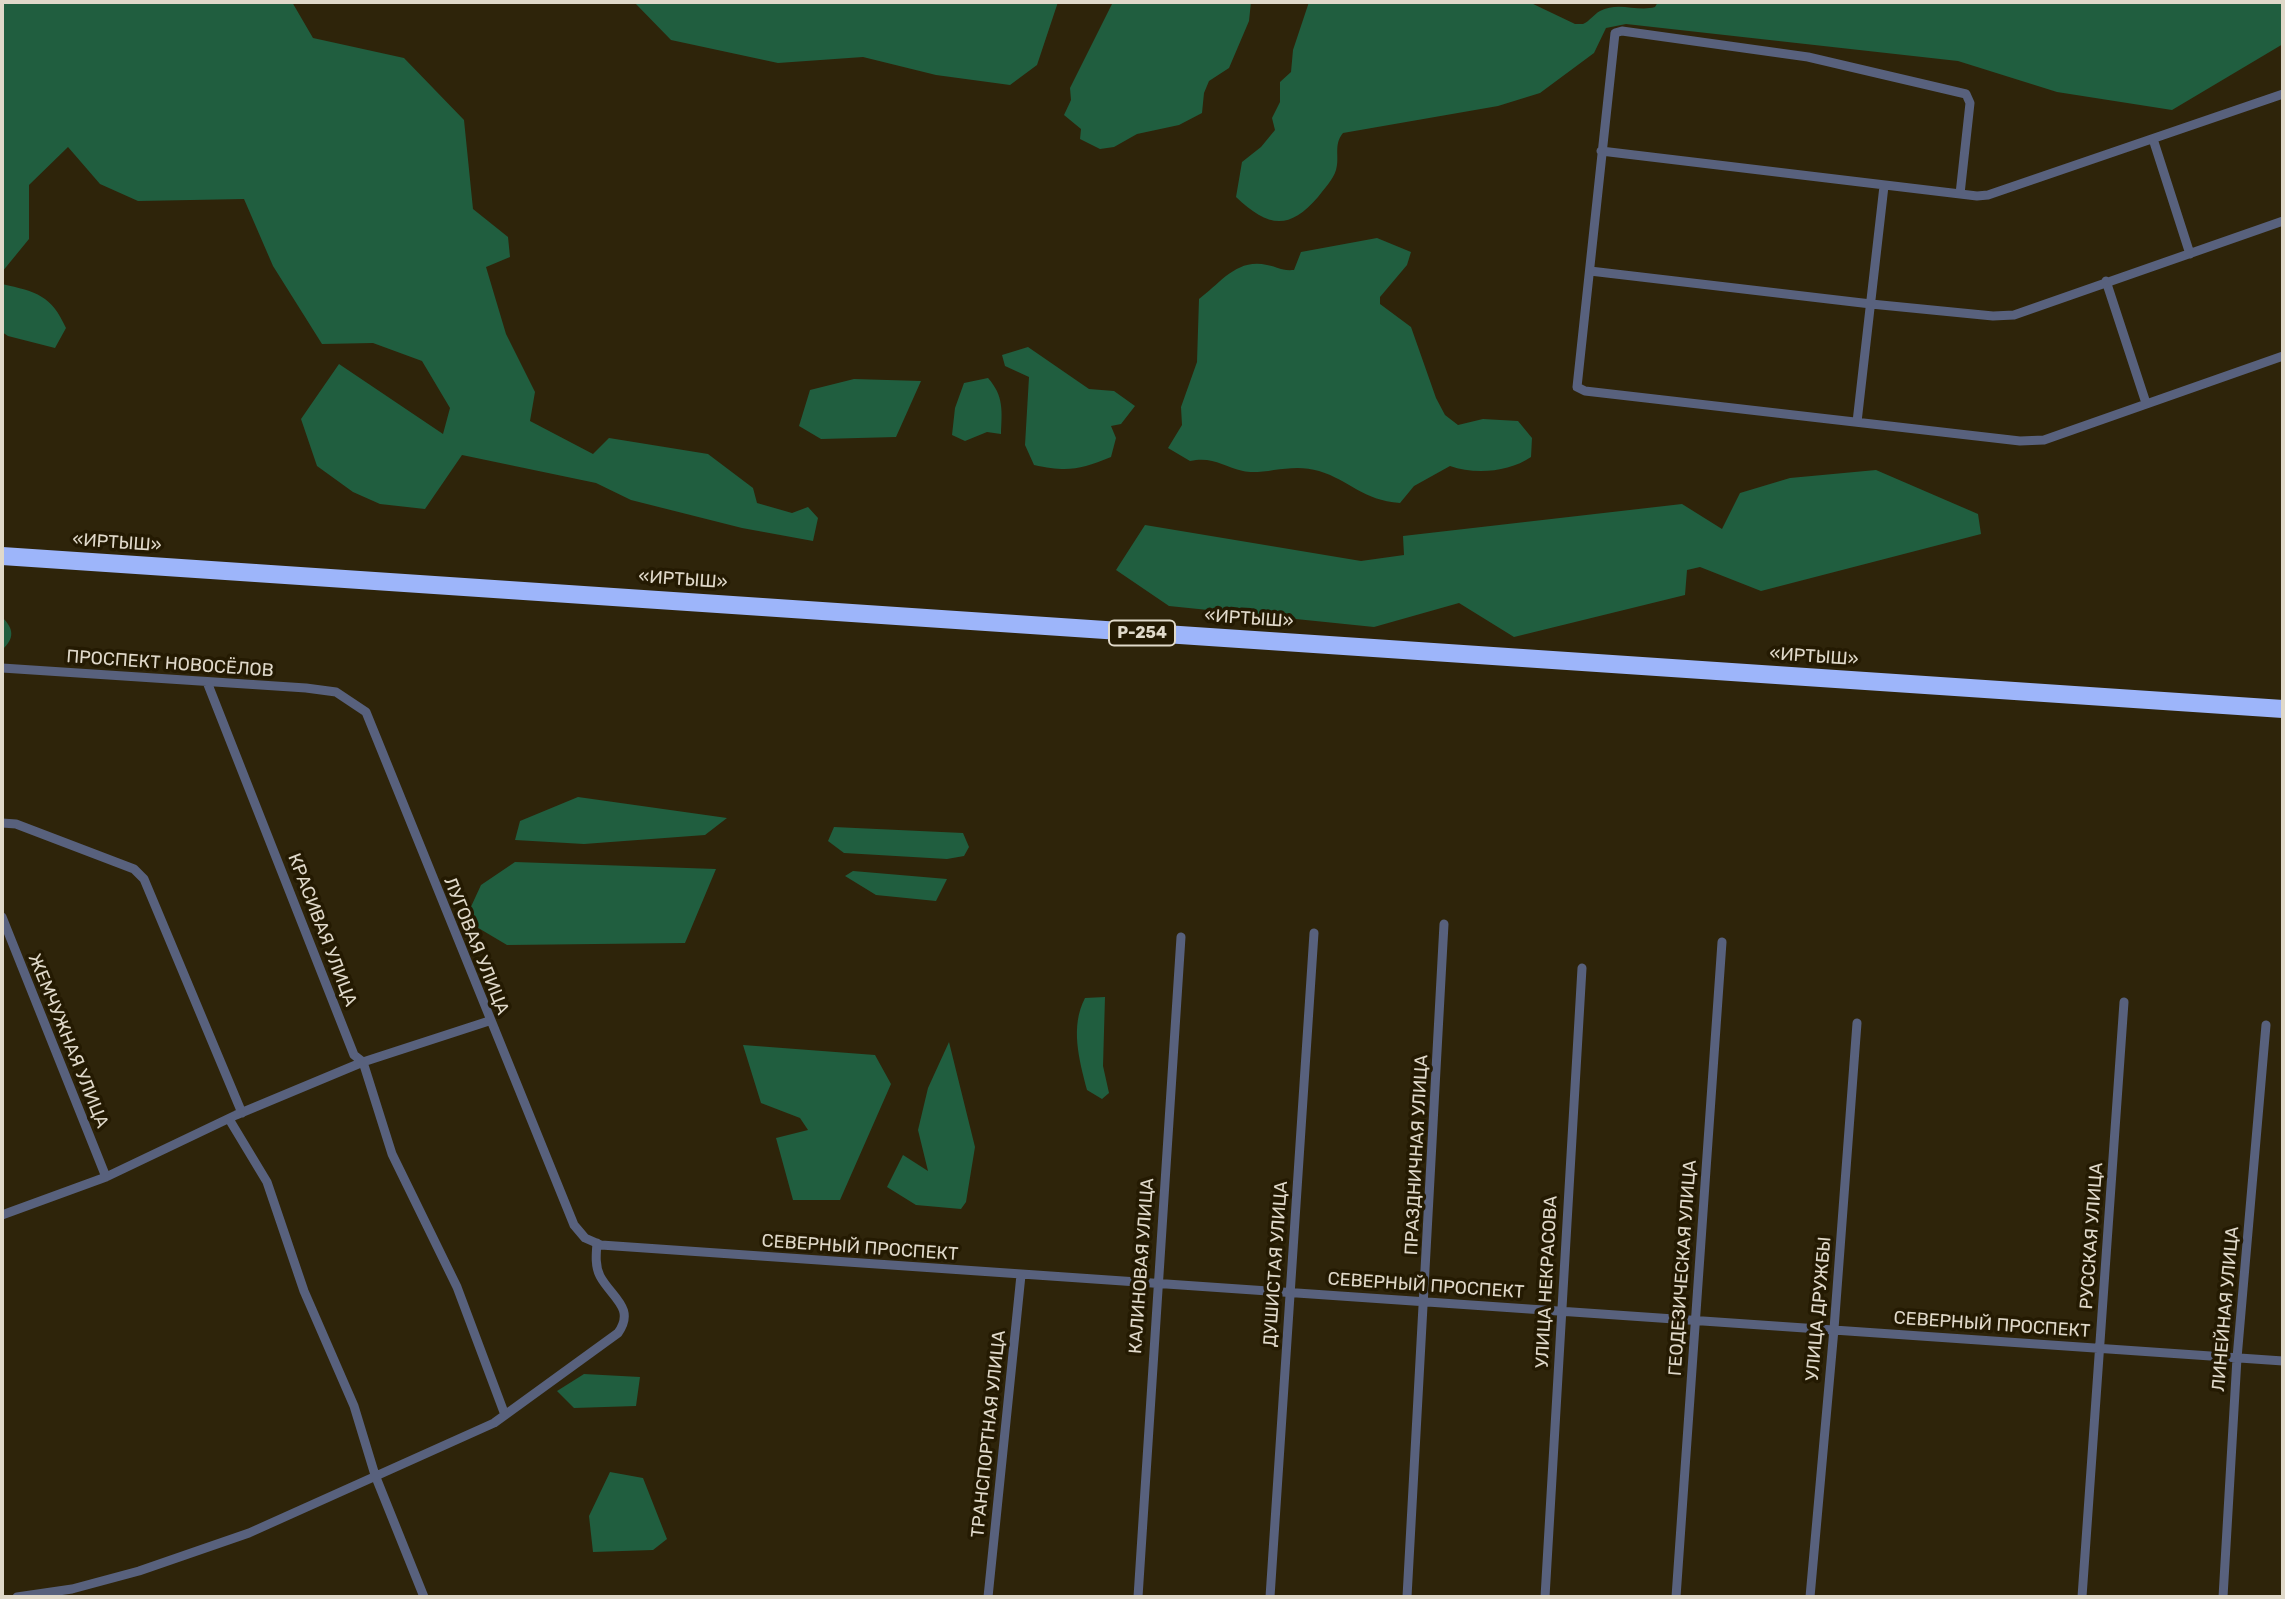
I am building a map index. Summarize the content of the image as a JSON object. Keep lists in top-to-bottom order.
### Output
{
  "streets": {
    "highway": ["«ИРТЫШ»", "Р-254"],
    "street": [
      "ПРОСПЕКТ НОВОСЁЛОВ",
      "КРАСИВАЯ УЛИЦА",
      "ЛУГОВАЯ УЛИЦА",
      "ЖЕМЧУЖНАЯ УЛИЦА",
      "ПРАЗДНИЧНАЯ УЛИЦА",
      "РУССКАЯ УЛИЦА",
      "СЕВЕРНЫЙ ПРОСПЕКТ",
      "ДУШИСТАЯ УЛИЦА",
      "КАЛИНОВАЯ УЛИЦА",
      "ГЕОДЕЗИЧЕСКАЯ УЛИЦА",
      "УЛИЦА НЕКРАСОВА",
      "УЛИЦА ДРУЖБЫ",
      "ЛИНЕЙНАЯ УЛИЦА",
      "ТРАНСПОРТНАЯ УЛИЦА"
    ]
  },
  "crossings": [
    ["ПРОСПЕКТ НОВОСЁЛОВ", "КРАСИВАЯ УЛИЦА"],
    ["ПРОСПЕКТ НОВОСЁЛОВ", "ЛУГОВАЯ УЛИЦА"],
    ["ЛУГОВАЯ УЛИЦА", "СЕВЕРНЫЙ ПРОСПЕКТ"],
    ["ПРАЗДНИЧНАЯ УЛИЦА", "СЕВЕРНЫЙ ПРОСПЕКТ"],
    ["РУССКАЯ УЛИЦА", "СЕВЕРНЫЙ ПРОСПЕКТ"],
    ["СЕВЕРНЫЙ ПРОСПЕКТ", "ДУШИСТАЯ УЛИЦА"],
    ["СЕВЕРНЫЙ ПРОСПЕКТ", "КАЛИНОВАЯ УЛИЦА"],
    ["СЕВЕРНЫЙ ПРОСПЕКТ", "ГЕОДЕЗИЧЕСКАЯ УЛИЦА"],
    ["СЕВЕРНЫЙ ПРОСПЕКТ", "УЛИЦА НЕКРАСОВА"],
    ["СЕВЕРНЫЙ ПРОСПЕКТ", "УЛИЦА ДРУЖБЫ"],
    ["СЕВЕРНЫЙ ПРОСПЕКТ", "ЛИНЕЙНАЯ УЛИЦА"],
    ["СЕВЕРНЫЙ ПРОСПЕКТ", "ТРАНСПОРТНАЯ УЛИЦА"]
  ]
}
